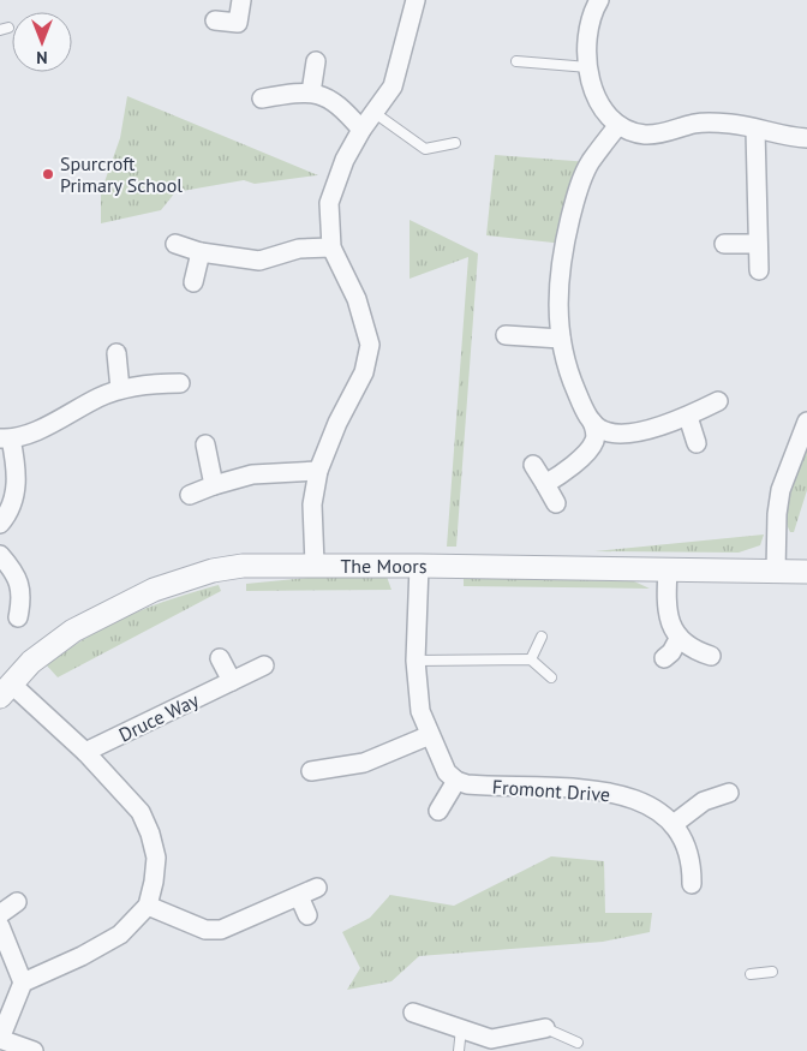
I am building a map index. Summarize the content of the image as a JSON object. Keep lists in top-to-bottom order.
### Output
{
  "streets": {
    "street": ["The Moors", "Druce Way", "Fromont Drive"]
  },
  "places": ["Spurcroft Primary School"],
  "north": "bottom"
}
